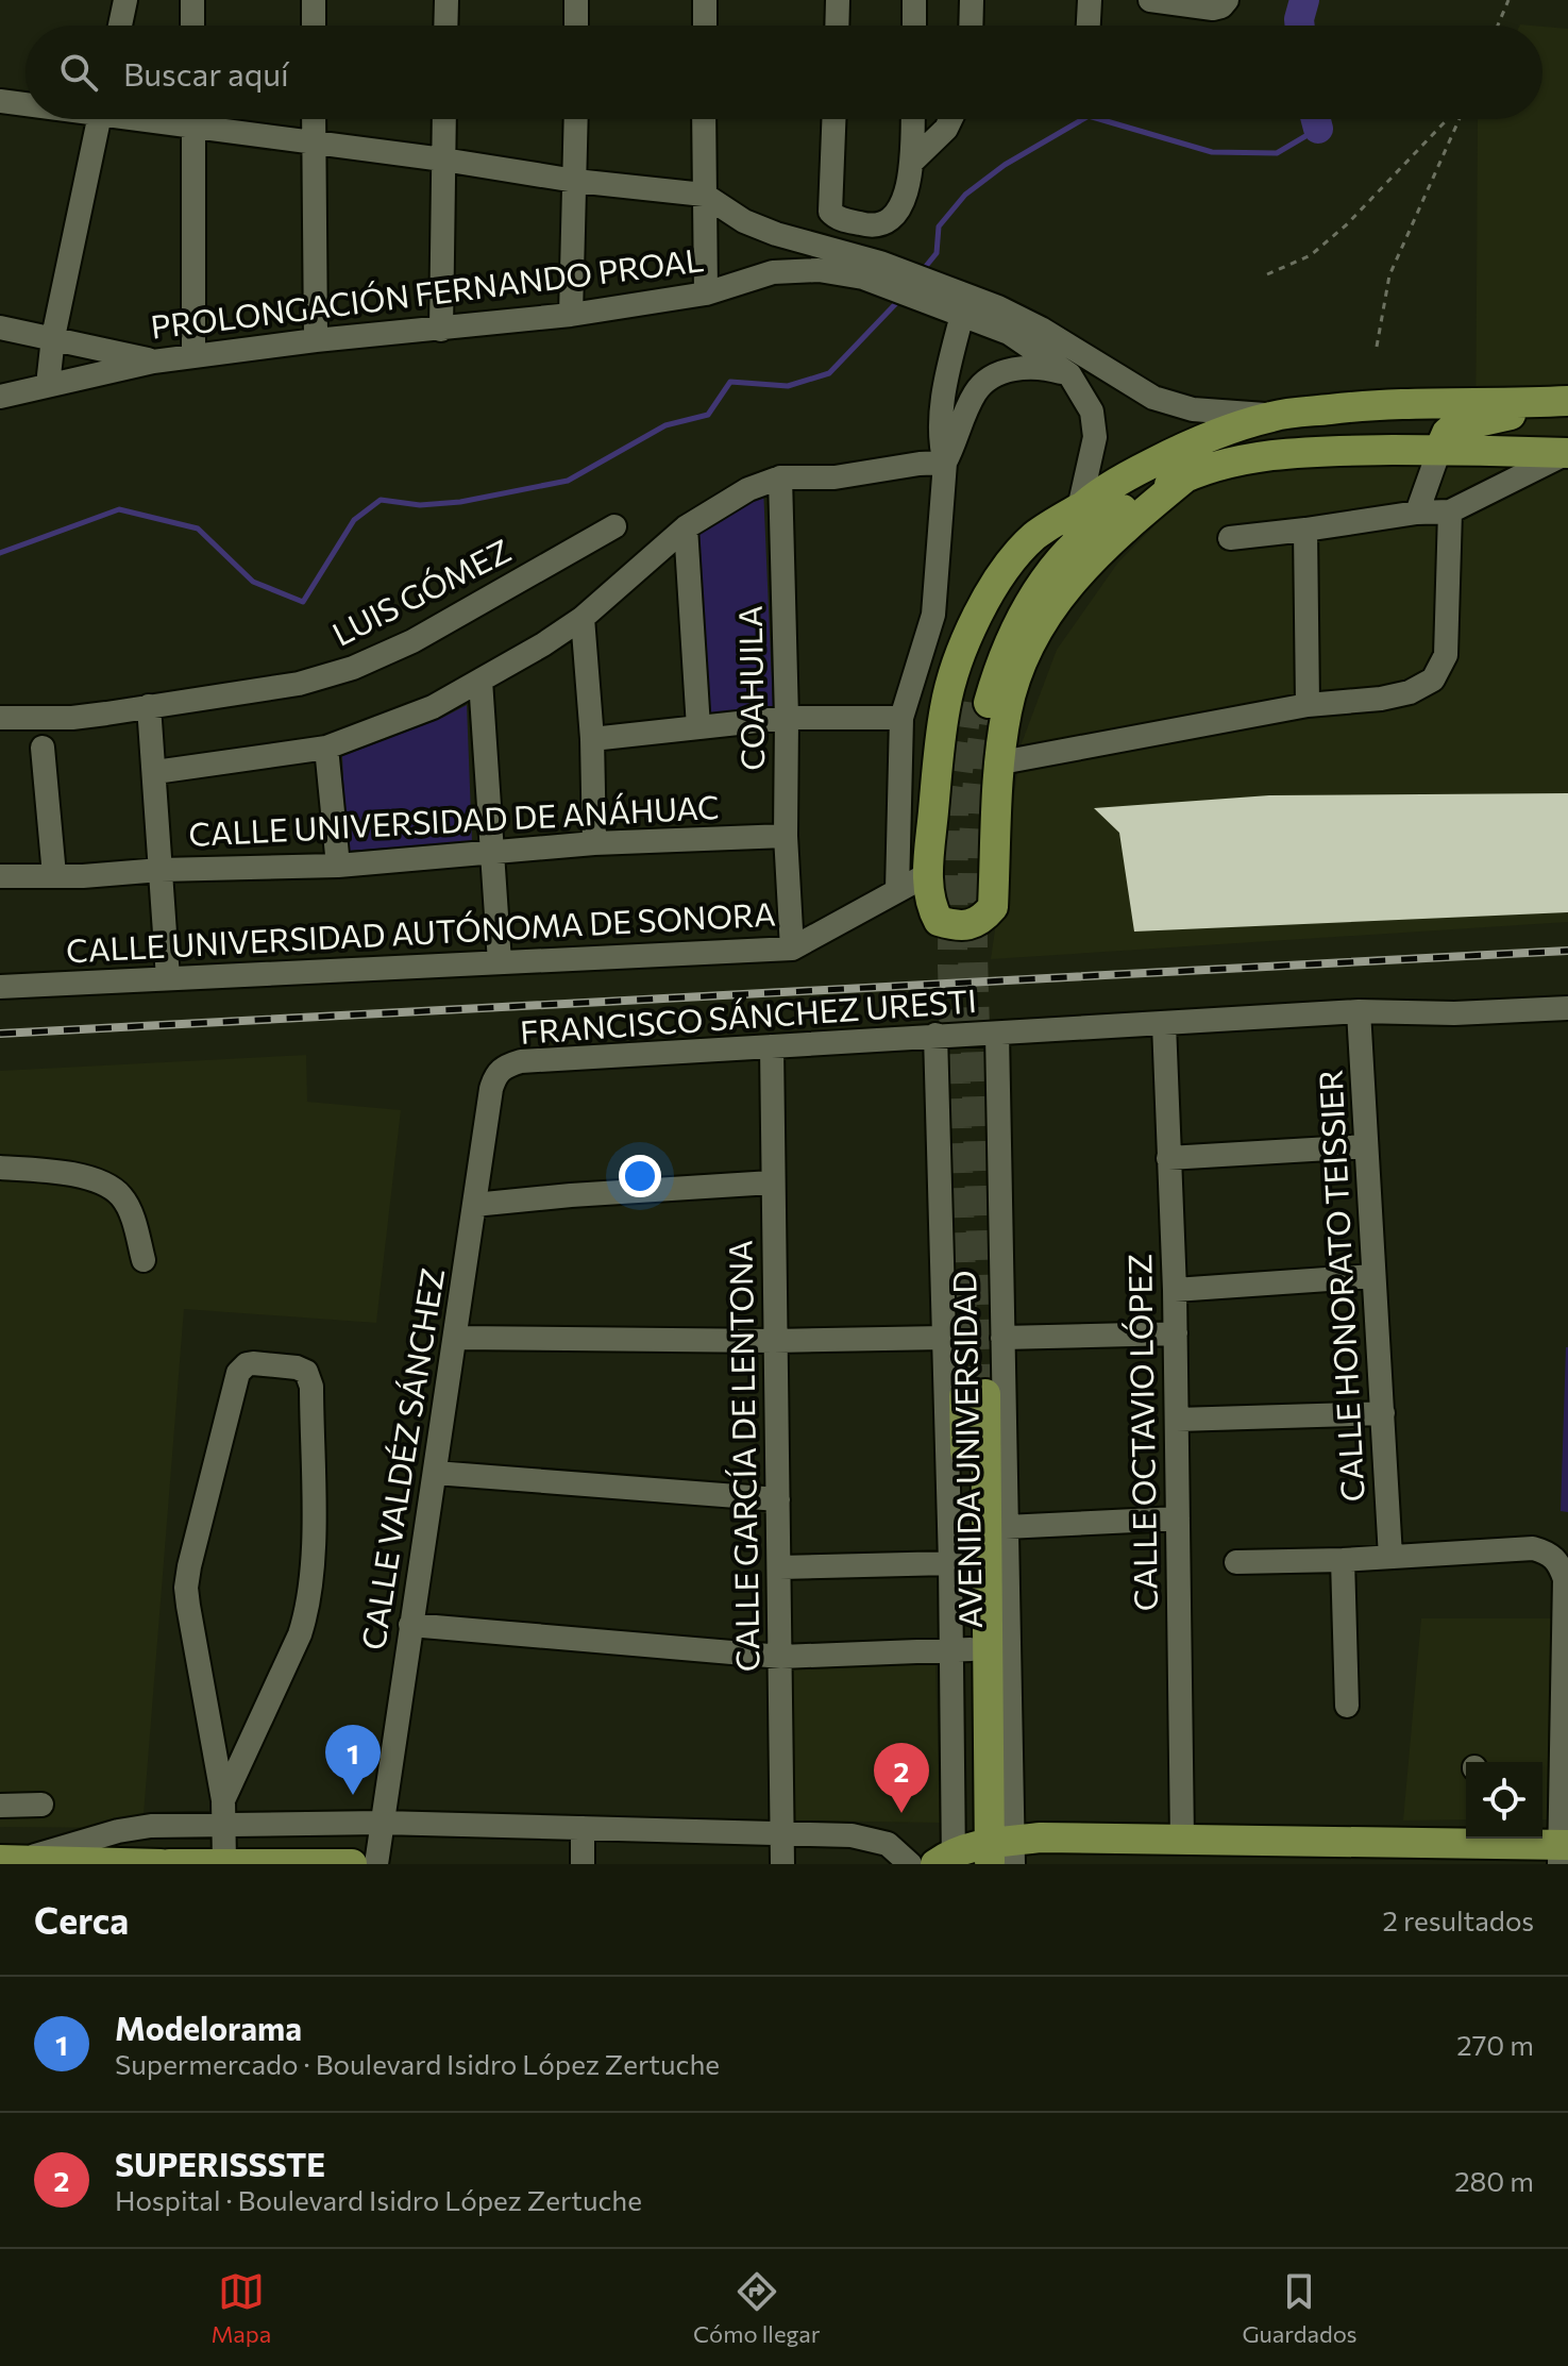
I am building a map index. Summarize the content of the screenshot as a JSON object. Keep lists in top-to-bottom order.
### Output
{
  "streets": {
    "main road": ["AVENIDA UNIVERSIDAD"],
    "street": [
      "PROLONGACIÓN FERNANDO PROAL",
      "LUIS GÓMEZ",
      "COAHUILA",
      "CALLE UNIVERSIDAD DE ANÁHUAC",
      "CALLE UNIVERSIDAD AUTÓNOMA DE SONORA",
      "FRANCISCO SÁNCHEZ URESTI",
      "CALLE HONORATO TEISSIER",
      "CALLE OCTAVIO LÓPEZ",
      "CALLE GARCÍA DE LENTONA",
      "CALLE VALDÉZ SÁNCHEZ"
    ]
  },
  "crossings": [
    ["COAHUILA", "CALLE UNIVERSIDAD DE ANÁHUAC"],
    ["COAHUILA", "CALLE UNIVERSIDAD AUTÓNOMA DE SONORA"],
    ["FRANCISCO SÁNCHEZ URESTI", "CALLE HONORATO TEISSIER"],
    ["FRANCISCO SÁNCHEZ URESTI", "CALLE OCTAVIO LÓPEZ"],
    ["FRANCISCO SÁNCHEZ URESTI", "AVENIDA UNIVERSIDAD"],
    ["FRANCISCO SÁNCHEZ URESTI", "CALLE GARCÍA DE LENTONA"],
    ["FRANCISCO SÁNCHEZ URESTI", "CALLE VALDÉZ SÁNCHEZ"]
  ],
  "page": {
    "search": "Buscar aquí",
    "pins": ["1", "2"],
    "heading": ["Cerca", "2 resultados"],
    "list": [
      {
        "mark": "1",
        "name": "Modelorama",
        "note": "Supermercado · Boulevard Isidro López Zertuche",
        "value": "270 m"
      },
      {
        "mark": "2",
        "name": "SUPERISSSTE",
        "note": "Hospital · Boulevard Isidro López Zertuche",
        "value": "280 m"
      }
    ],
    "nav": ["Mapa", "Cómo llegar", "Guardados"]
  }
}
